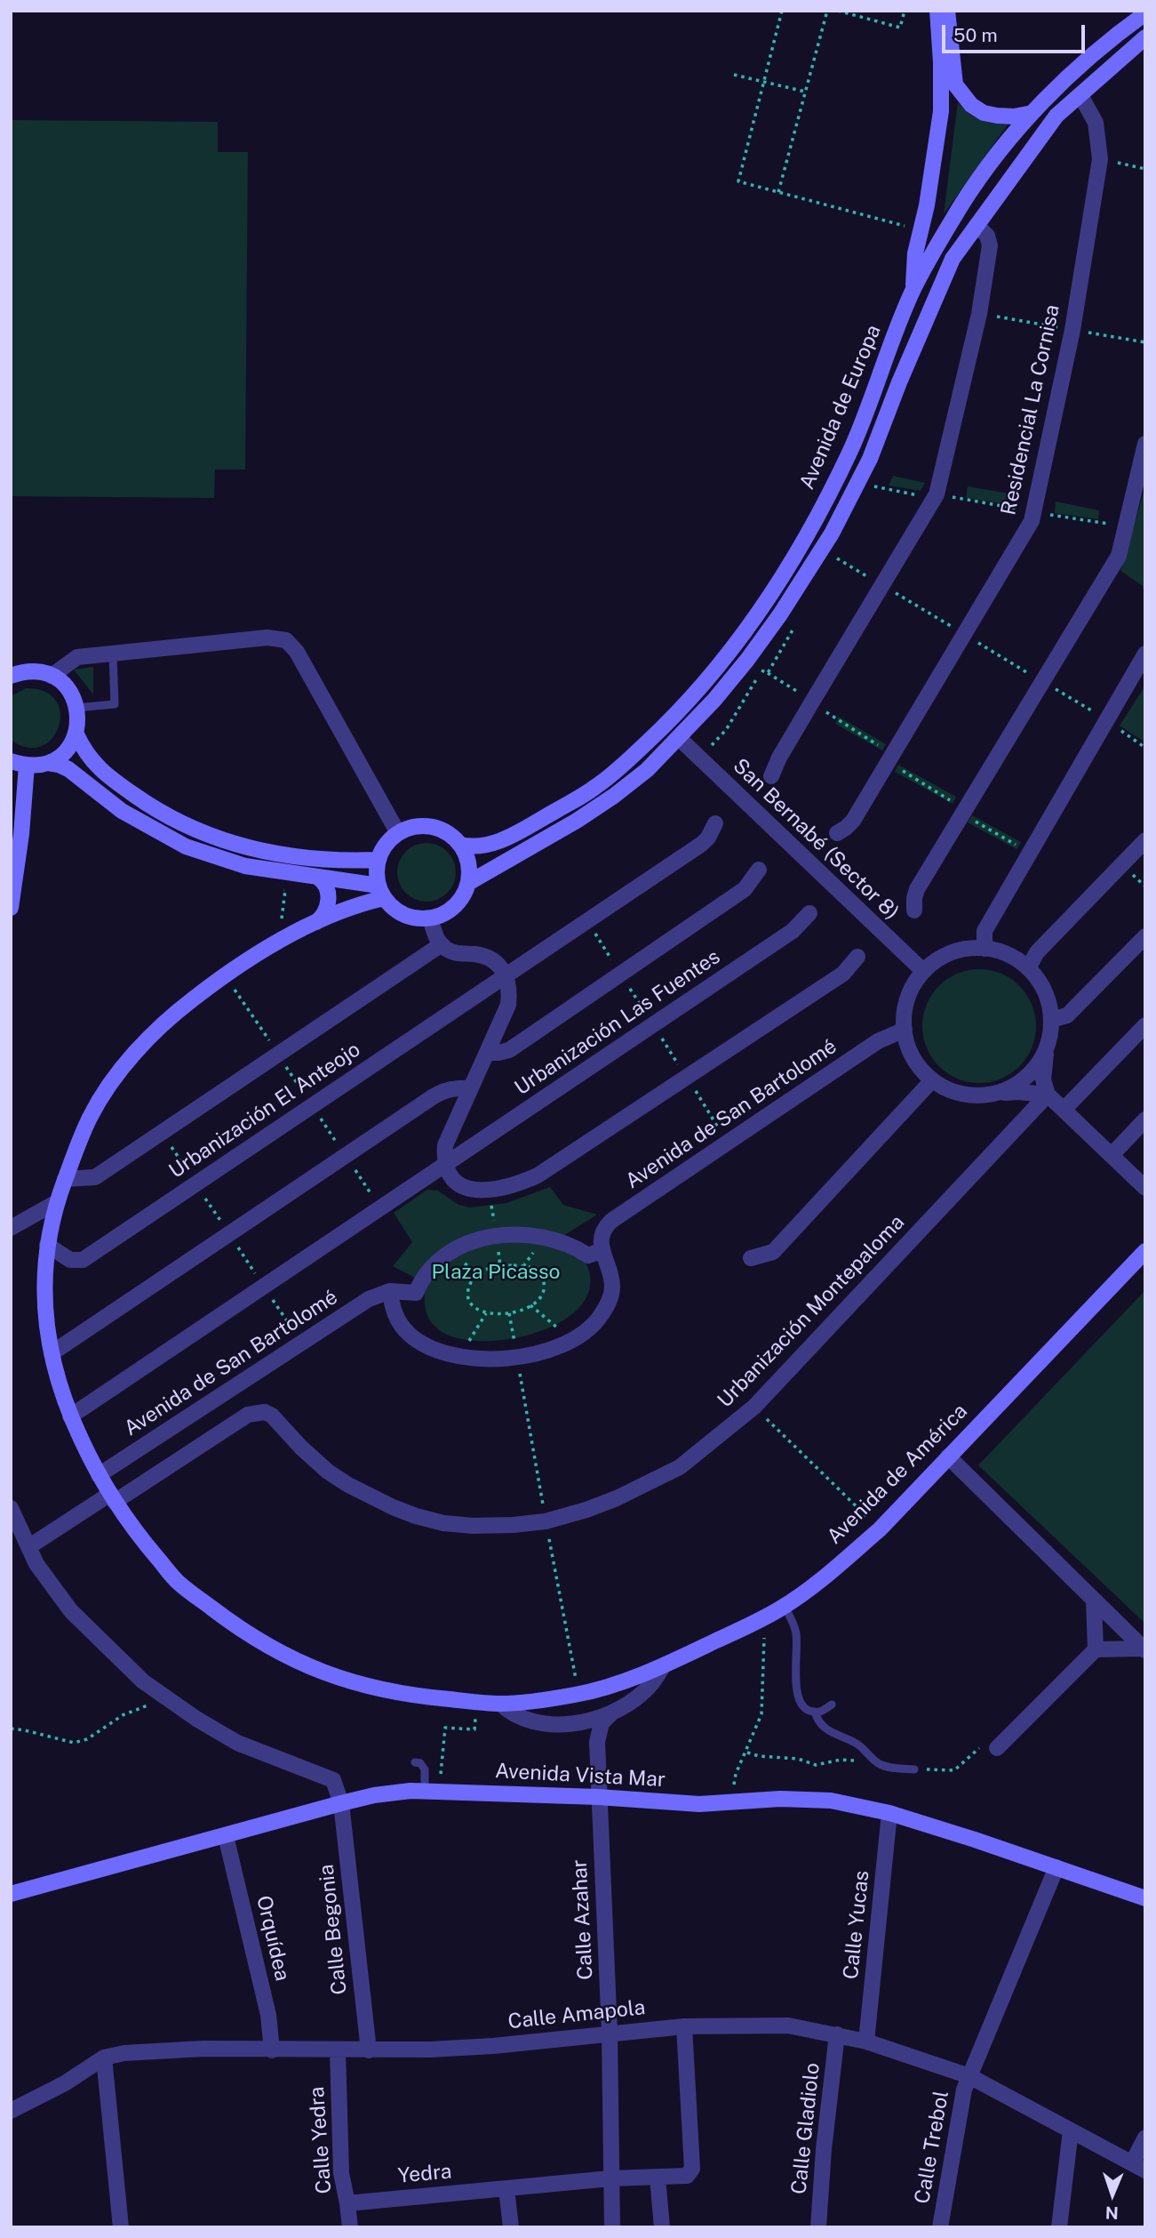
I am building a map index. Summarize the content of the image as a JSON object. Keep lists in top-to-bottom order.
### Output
{
  "streets": {
    "street": [
      "Avenida de Europa",
      "Residencial La Cornisa",
      "San Bernabé (Sector 8)",
      "Urbanización Las Fuentes",
      "Urbanización El Anteojo",
      "Avenida de San Bartolomé",
      "Urbanización Montepaloma",
      "Avenida de América",
      "Avenida Vista Mar",
      "Calle Azahar",
      "Calle Yucas",
      "Calle Begonia",
      "Orquídea",
      "Calle Amapola",
      "Calle Gladiolo",
      "Calle Yedra",
      "Calle Trebol",
      "Yedra"
    ]
  },
  "crossings": [
    ["Avenida de Europa", "Avenida de América"],
    ["San Bernabé (Sector 8)", "Avenida de San Bartolomé"],
    ["Urbanización El Anteojo", "Avenida de América"],
    ["Avenida de San Bartolomé", "Avenida de América"],
    ["Urbanización Montepaloma", "Avenida de América"],
    ["Avenida Vista Mar", "Calle Azahar"],
    ["Avenida Vista Mar", "Calle Yucas"],
    ["Avenida Vista Mar", "Calle Begonia"],
    ["Avenida Vista Mar", "Orquídea"],
    ["Avenida Vista Mar", "Calle Trebol"],
    ["Calle Azahar", "Calle Amapola"],
    ["Calle Azahar", "Yedra"],
    ["Calle Yucas", "Calle Amapola"],
    ["Calle Begonia", "Calle Amapola"],
    ["Orquídea", "Calle Amapola"],
    ["Calle Amapola", "Calle Gladiolo"],
    ["Calle Amapola", "Calle Yedra"],
    ["Calle Amapola", "Calle Trebol"],
    ["Calle Amapola", "Yedra"],
    ["Calle Yedra", "Yedra"]
  ],
  "parks": ["Plaza Picasso"],
  "scale_bar": "50 m",
  "north": "bottom"
}
